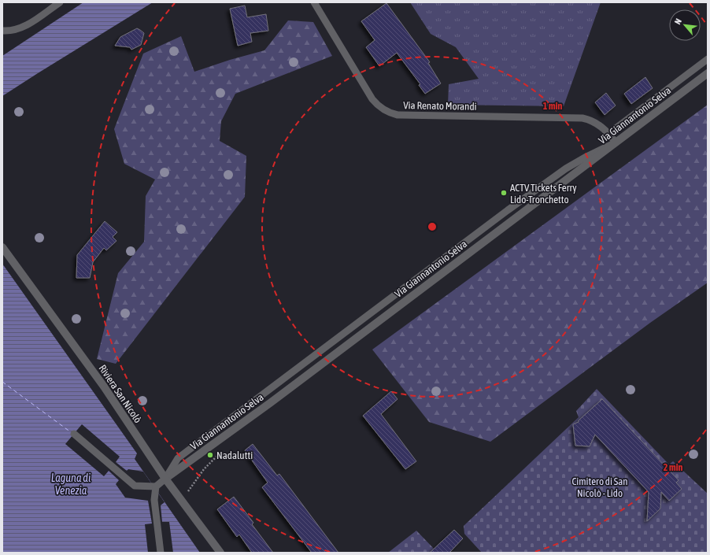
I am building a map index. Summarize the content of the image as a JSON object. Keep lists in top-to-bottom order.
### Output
{
  "streets": {
    "street": ["Via Giannantonio Selva", "Riviera San Nicolò"],
    "lane": ["Via Renato Morandi"]
  },
  "crossings": [
    ["Via Renato Morandi", "Via Giannantonio Selva"],
    ["Via Giannantonio Selva", "Riviera San Nicolò"]
  ],
  "water": ["Laguna di Venezia"],
  "parks": ["Cimitero di San Nicolò - Lido"],
  "places": ["ACTV Tickets Ferry Lido-Tronchetto", "Nadalutti"],
  "north": "top left",
  "rings": ["1 min", "2 min"]
}
